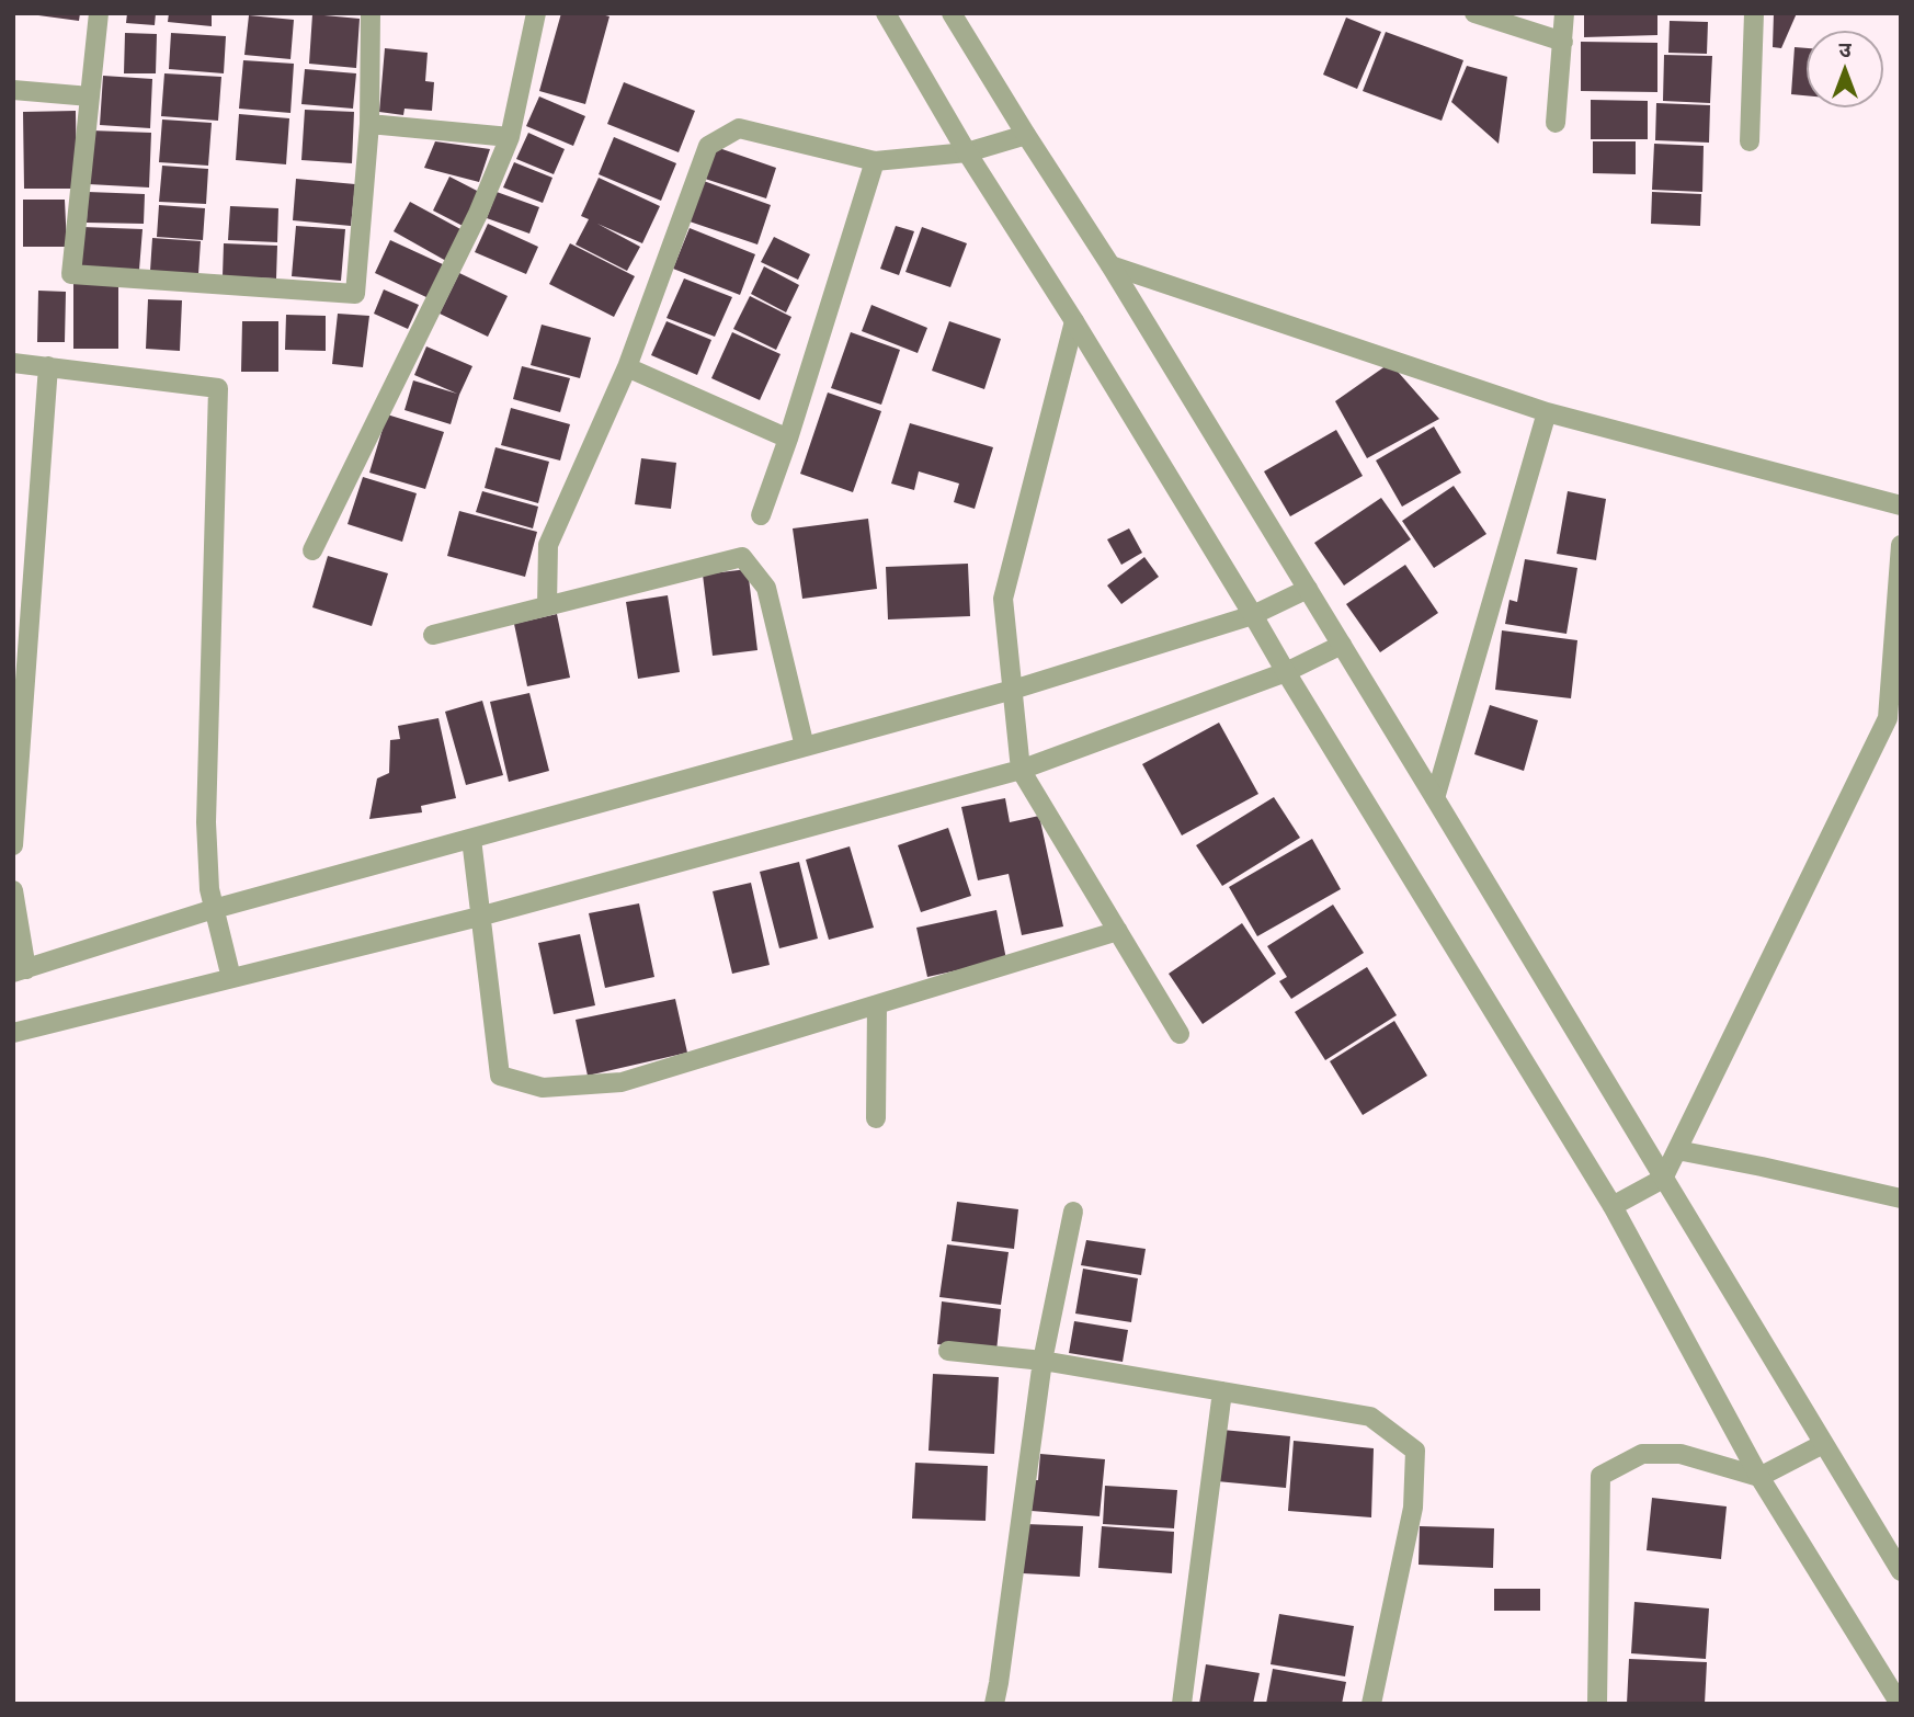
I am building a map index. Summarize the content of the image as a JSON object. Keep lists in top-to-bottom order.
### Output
{
  "north": "top"
}
